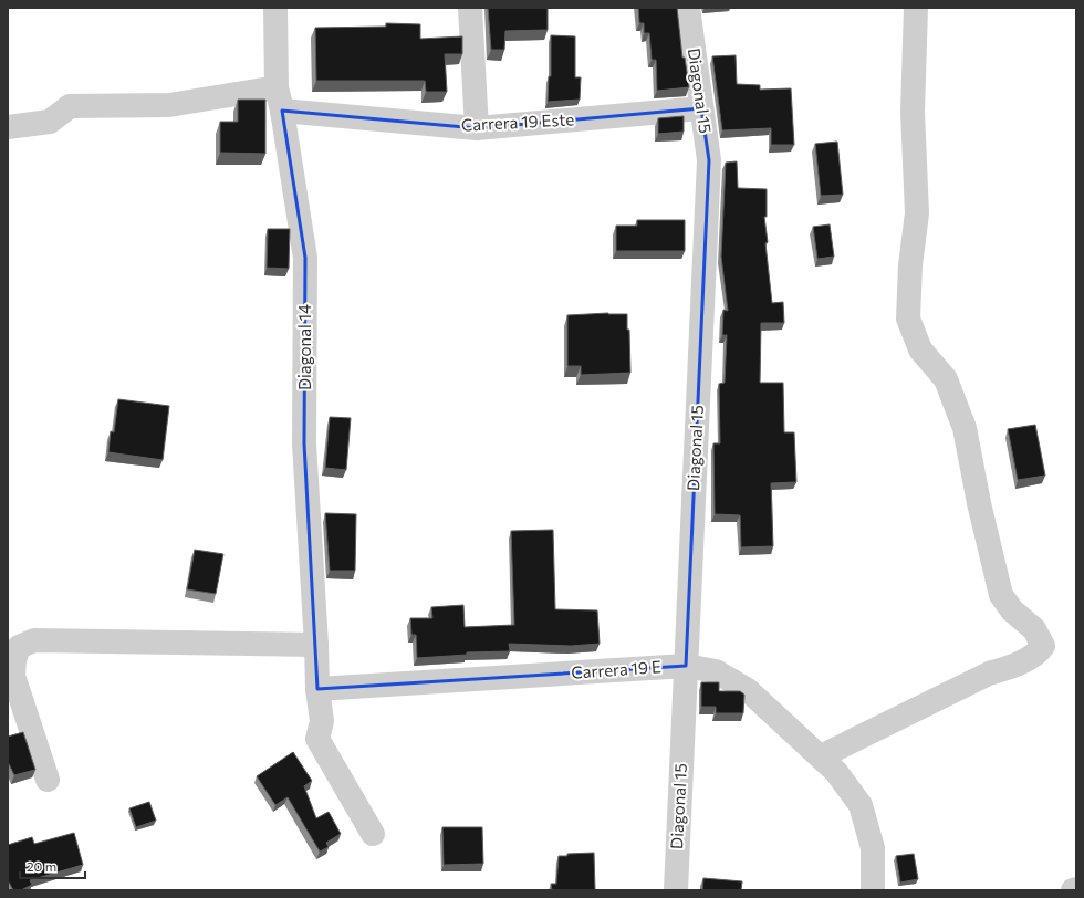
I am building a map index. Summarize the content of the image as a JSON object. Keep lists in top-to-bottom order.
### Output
{
  "streets": {
    "street": [
      "Diagonal 15",
      "Carrera 19 Este",
      "Diagonal 14",
      "Carrera 19 E"
    ]
  },
  "crossings": [
    ["Diagonal 15", "Carrera 19 Este"],
    ["Diagonal 15", "Carrera 19 E"],
    ["Carrera 19 Este", "Diagonal 14"],
    ["Diagonal 14", "Carrera 19 E"]
  ],
  "scale_bar": "20 m"
}
